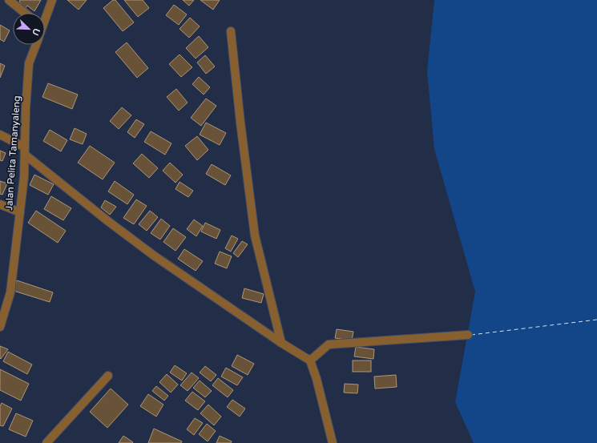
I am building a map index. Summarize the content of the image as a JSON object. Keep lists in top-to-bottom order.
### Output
{
  "streets": {
    "street": ["Jalan Pelita Tamanyaleng"]
  },
  "north": "bottom right"
}
